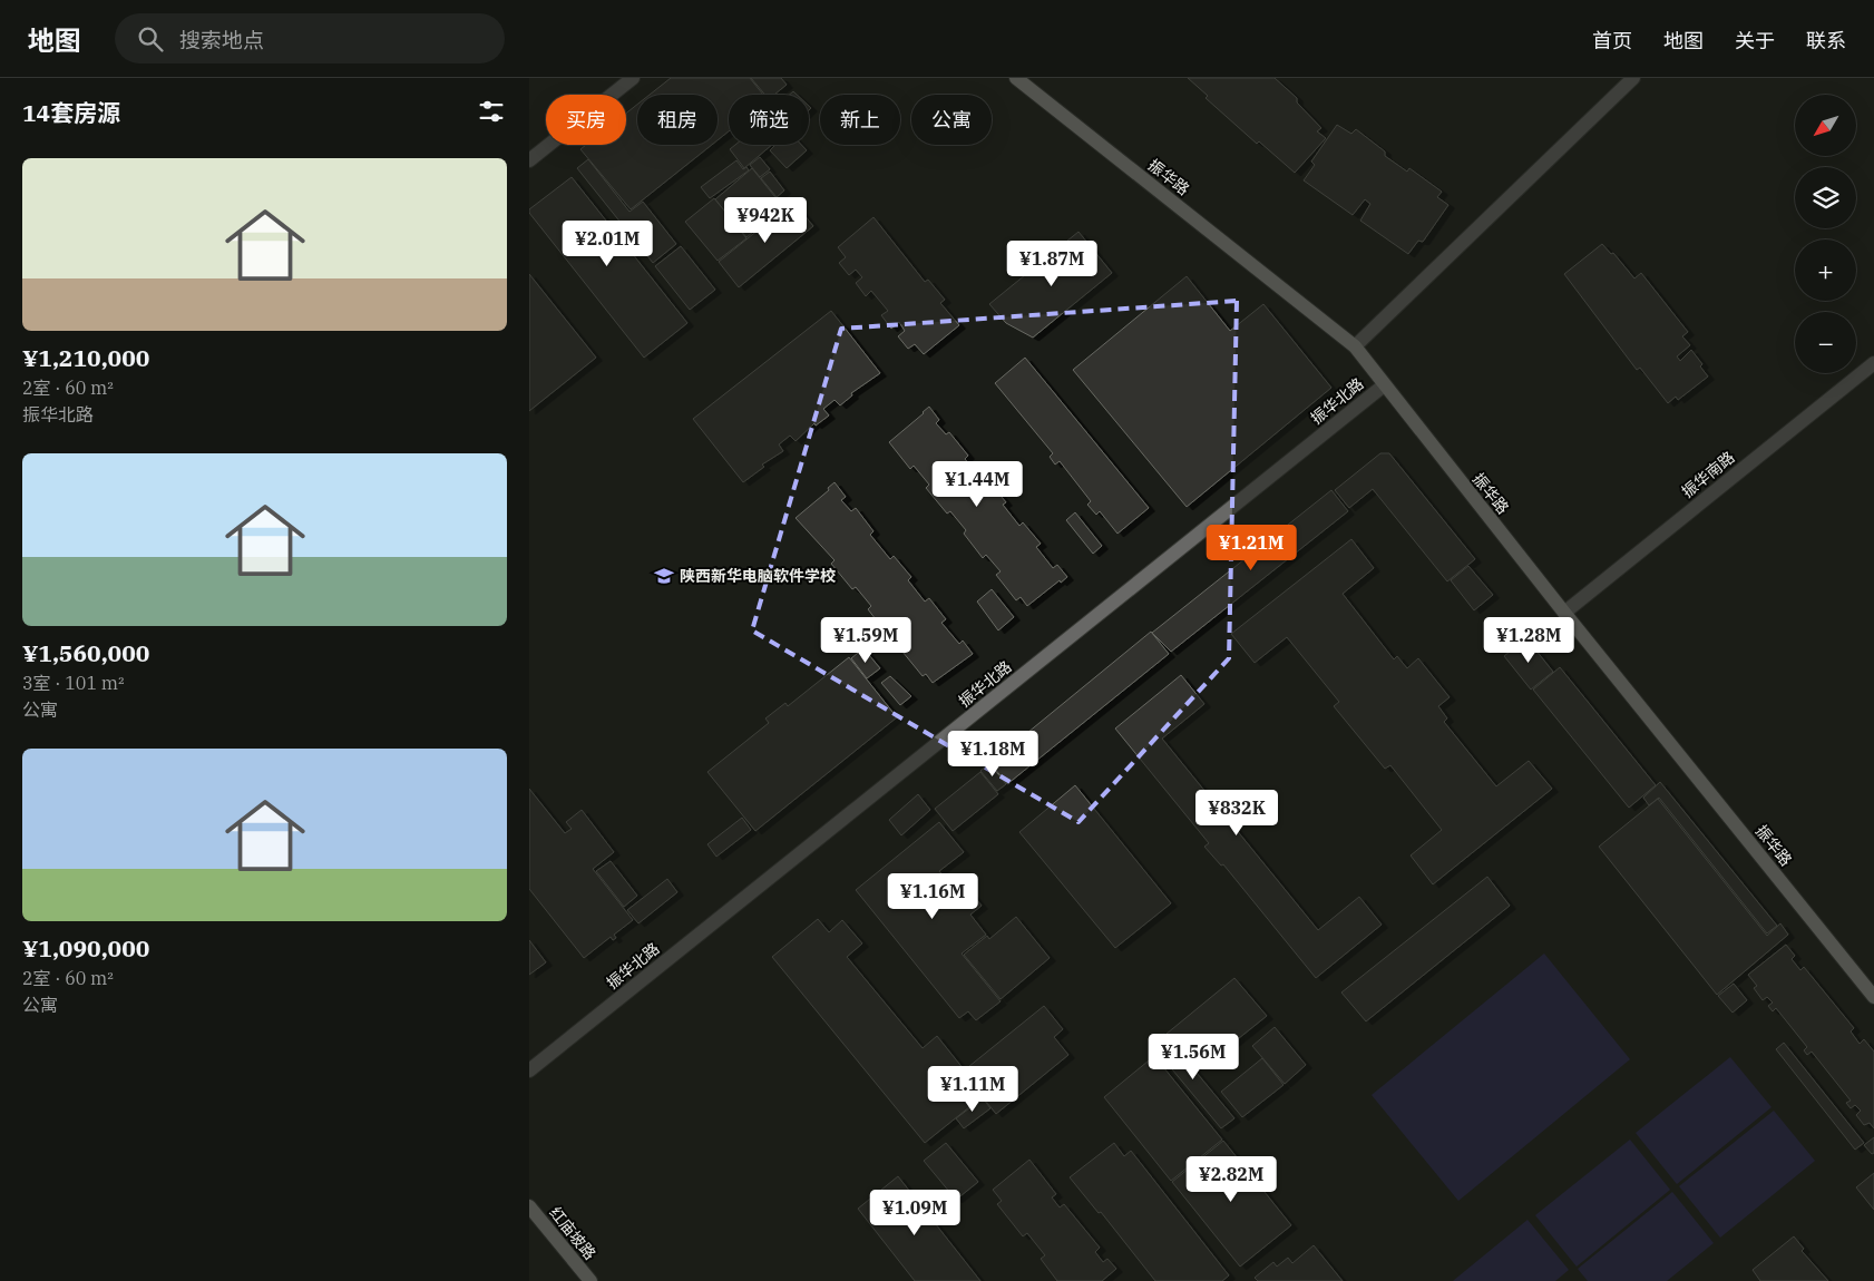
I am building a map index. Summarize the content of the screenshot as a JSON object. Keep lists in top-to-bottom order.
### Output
{
  "streets": {
    "street": [
      "振华路",
      "振华北路",
      "振华南路",
      "红庙坡路"
    ]
  },
  "crossings": [
    ["振华路", "振华北路"],
    ["振华路", "振华南路"]
  ],
  "places": {
    "school or university": ["陕西新华电脑软件学校"]
  },
  "north": "bottom left",
  "page": {
    "header": "地图",
    "search": "搜索地点",
    "nav": [
      "首页",
      "地图",
      "关于",
      "联系"
    ],
    "heading": "14套房源",
    "map_buttons": ["+", "−"],
    "chip": [
      "买房",
      "租房",
      "筛选",
      "新上",
      "公寓"
    ],
    "list": [
      {
        "name": "¥1,210,000",
        "note": "2室 · 60 m² · 振华北路"
      },
      {
        "name": "¥1,560,000",
        "note": "3室 · 101 m² · 公寓"
      },
      {
        "name": "¥1,090,000",
        "note": "2室 · 60 m² · 公寓"
      }
    ],
    "price": [
      "¥942K",
      "¥2.01M",
      "¥1.87M",
      "¥1.44M",
      "¥1.21M",
      "¥1.59M",
      "¥1.28M",
      "¥1.18M",
      "¥832K",
      "¥1.16M",
      "¥1.56M",
      "¥1.11M",
      "¥2.82M",
      "¥1.09M"
    ]
  }
}
